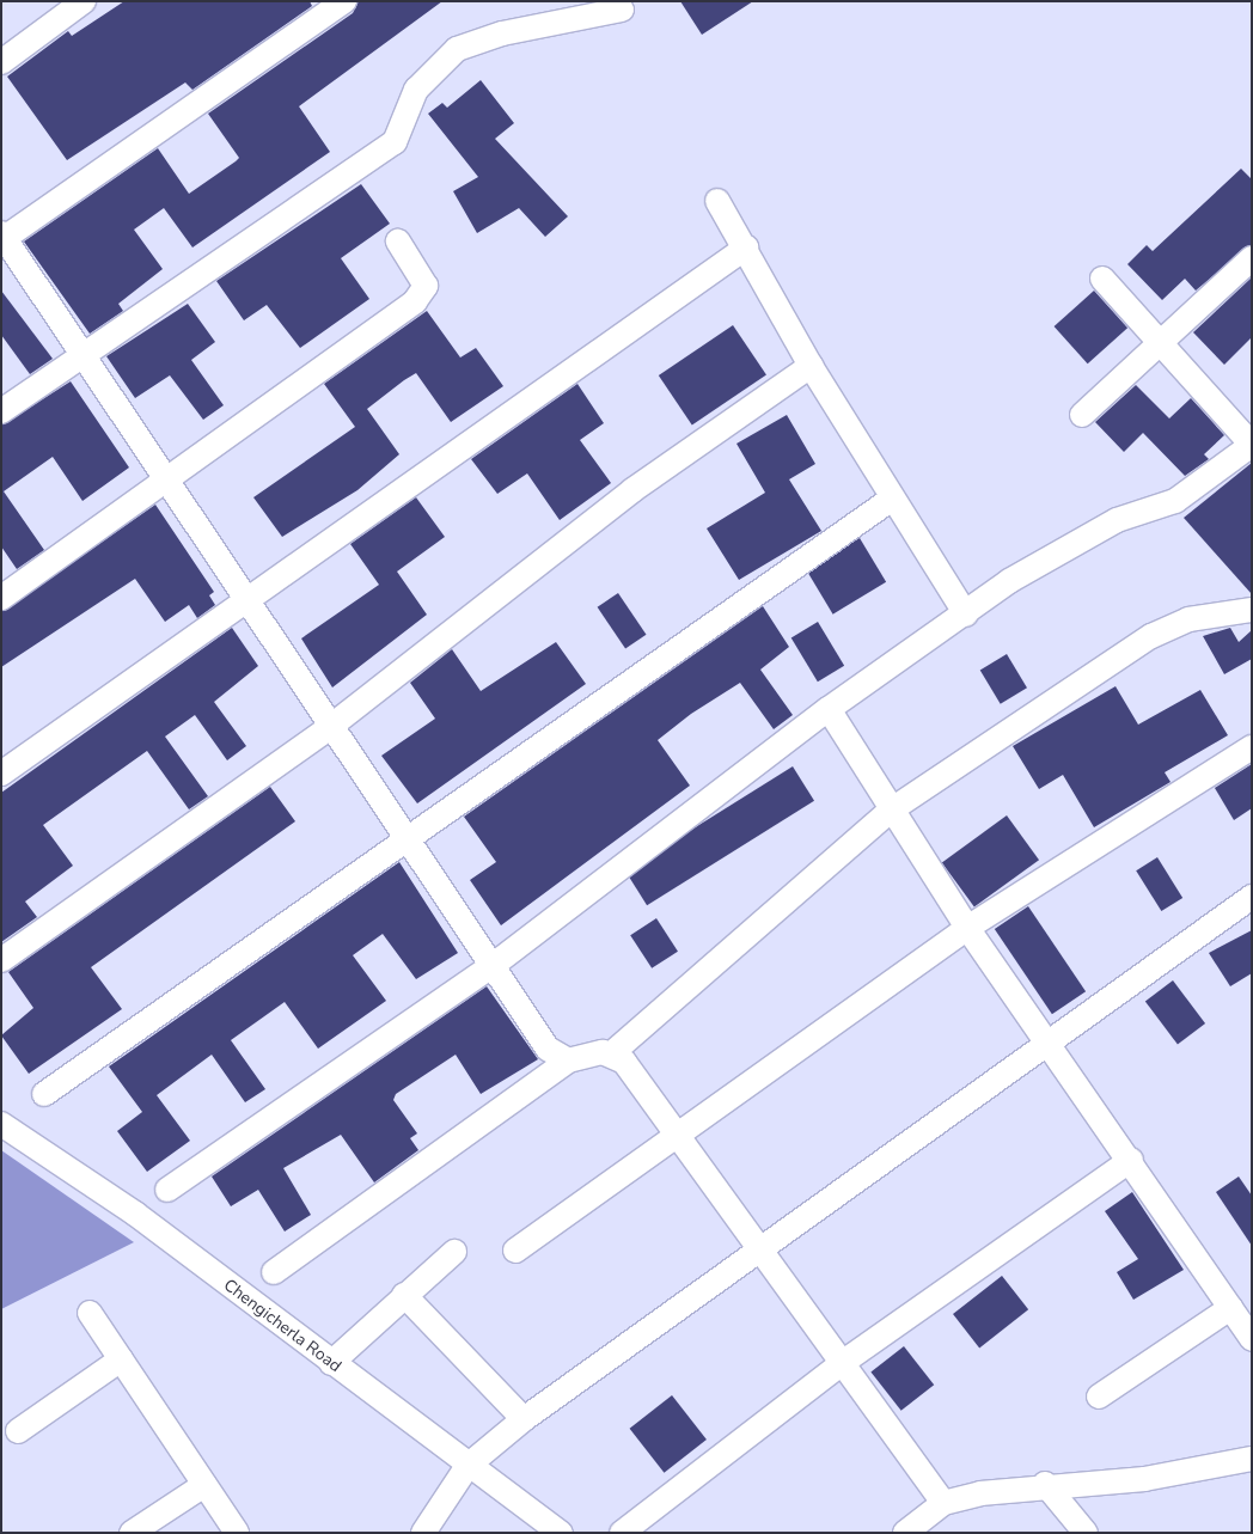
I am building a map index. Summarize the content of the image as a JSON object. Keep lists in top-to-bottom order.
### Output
{
  "streets": {
    "street": ["Chengicherla Road"]
  }
}
